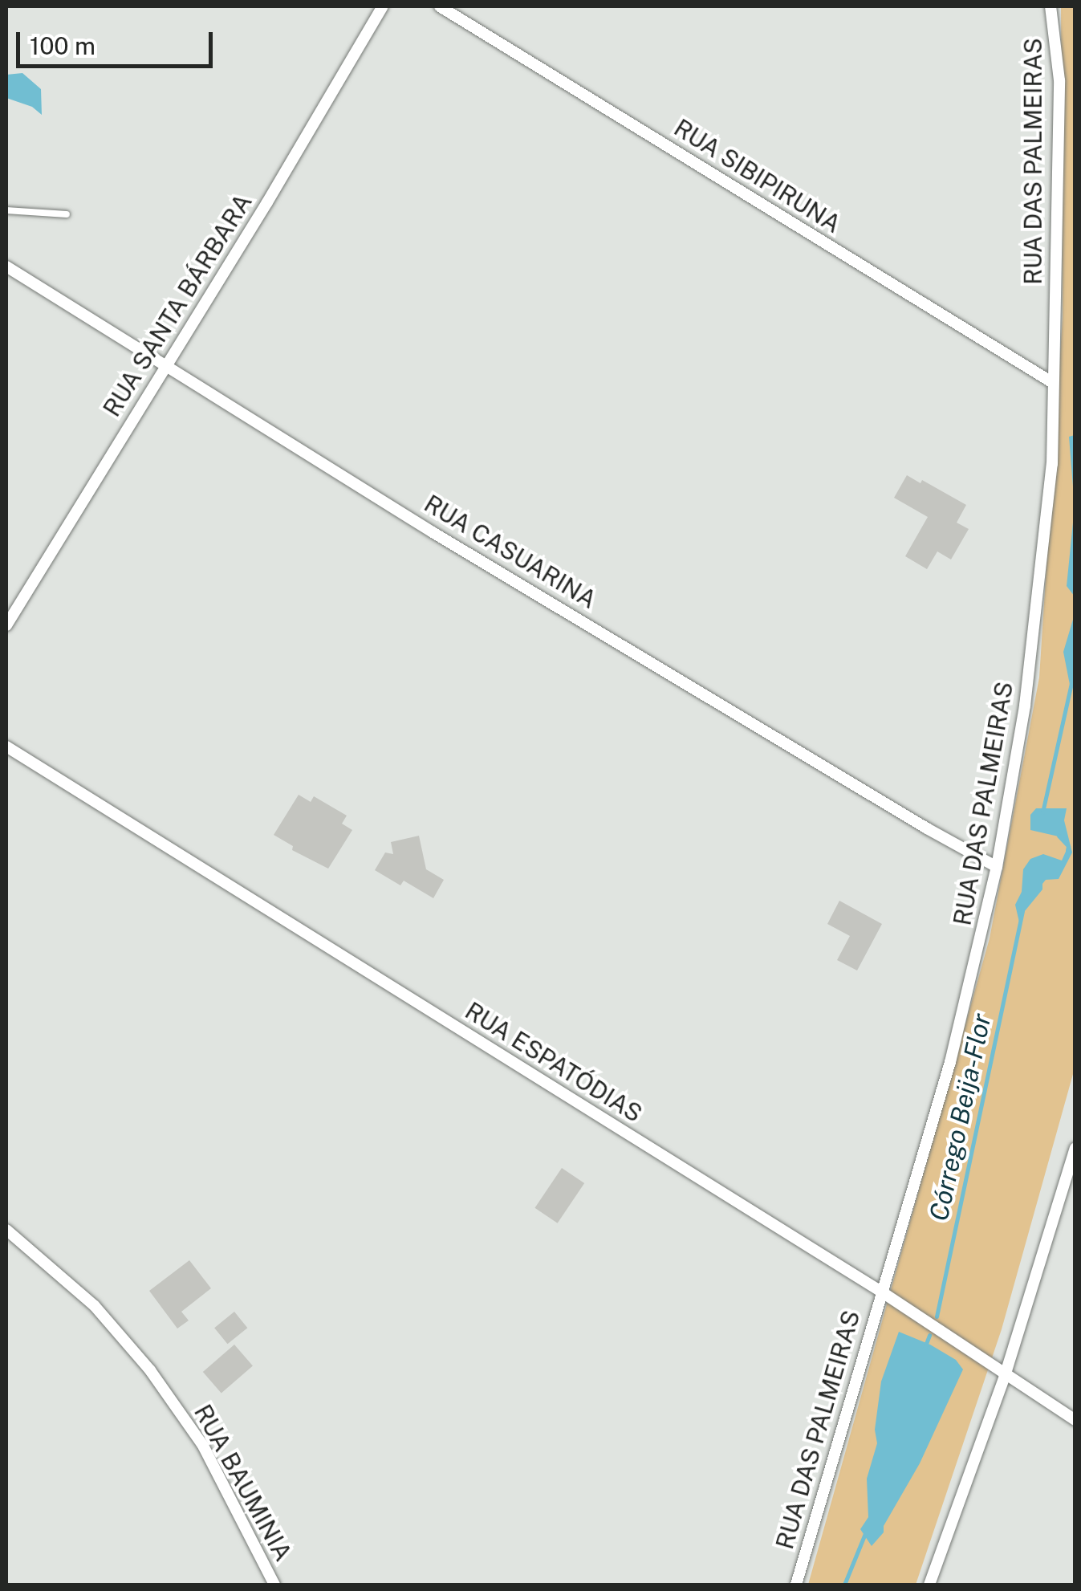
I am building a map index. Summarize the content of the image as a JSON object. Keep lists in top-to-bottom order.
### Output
{
  "streets": {
    "street": [
      "RUA DAS PALMEIRAS",
      "RUA SIBIPIRUNA",
      "RUA SANTA BÁRBARA",
      "RUA CASUARINA",
      "RUA ESPATÓDIAS",
      "RUA BAUMINIA"
    ]
  },
  "crossings": [
    ["RUA DAS PALMEIRAS", "RUA SIBIPIRUNA"],
    ["RUA DAS PALMEIRAS", "RUA CASUARINA"],
    ["RUA DAS PALMEIRAS", "RUA ESPATÓDIAS"],
    ["RUA SANTA BÁRBARA", "RUA CASUARINA"]
  ],
  "water": ["Córrego Beija-Flor"],
  "scale_bar": "100 m"
}
